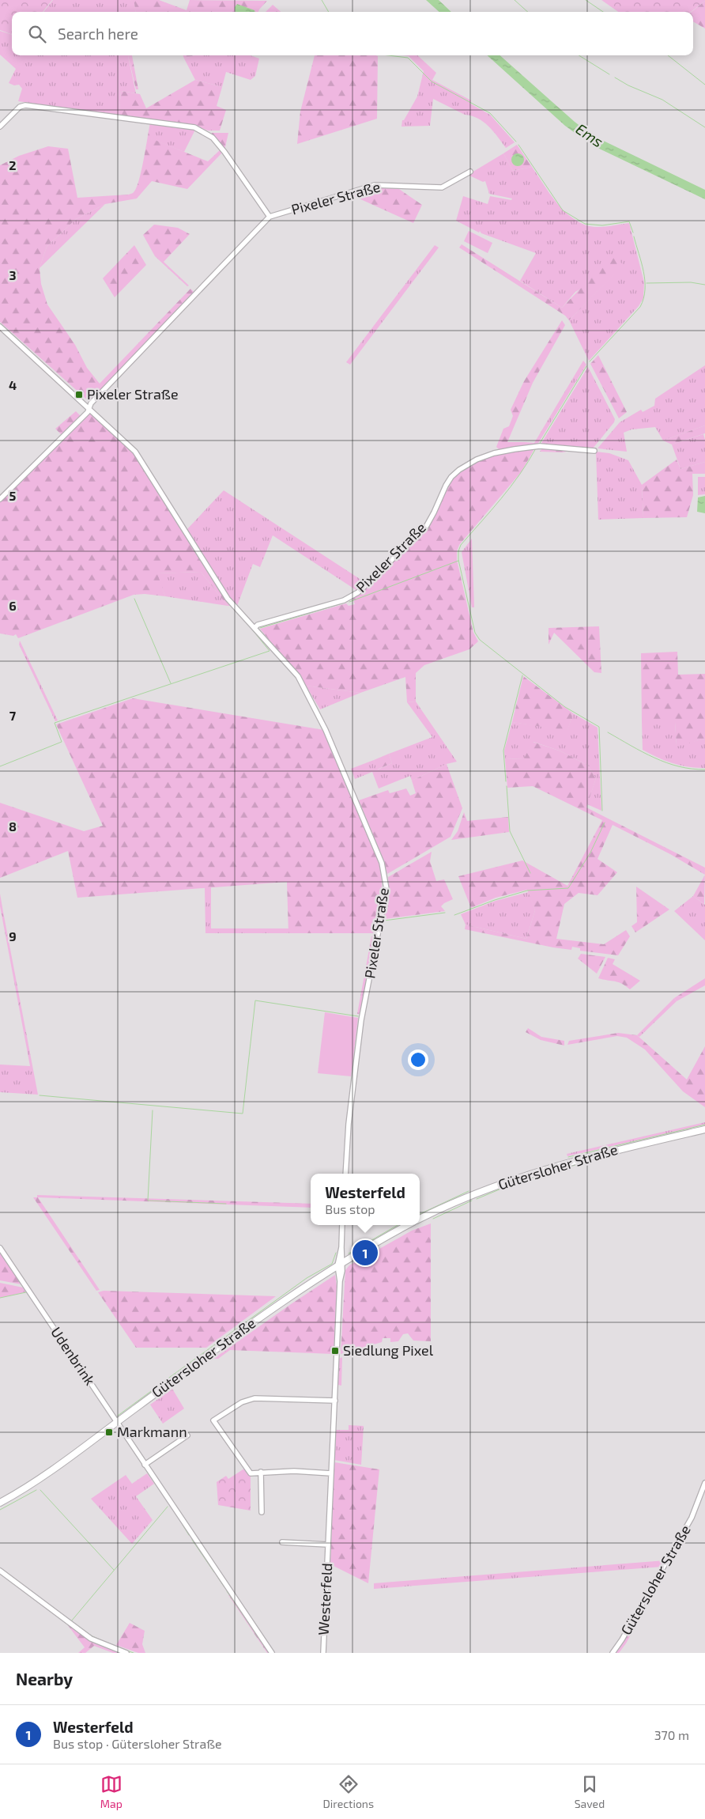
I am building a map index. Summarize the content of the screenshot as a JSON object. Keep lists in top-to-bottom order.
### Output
{
  "streets": {
    "main road": ["Gütersloher Straße"],
    "street": ["Pixeler Straße", "Udenbrink", "Westerfeld"]
  },
  "crossings": [
    ["Gütersloher Straße", "Udenbrink"],
    ["Gütersloher Straße", "Westerfeld"]
  ],
  "water": ["Ems"],
  "places": {
    "transit": ["Pixeler Straße", "Siedlung Pixel", "Markmann"]
  },
  "page": {
    "search": "Search here",
    "popup": ["Westerfeld", "Bus stop"],
    "pins": "1",
    "heading": "Nearby",
    "list": [
      {
        "mark": "1",
        "name": "Westerfeld",
        "note": "Bus stop · Gütersloher Straße",
        "value": "370 m"
      }
    ],
    "nav": ["Map", "Directions", "Saved"]
  },
  "grid": {
    "rows": [
      "2",
      "3",
      "4",
      "5",
      "6",
      "7",
      "8",
      "9"
    ]
  }
}
